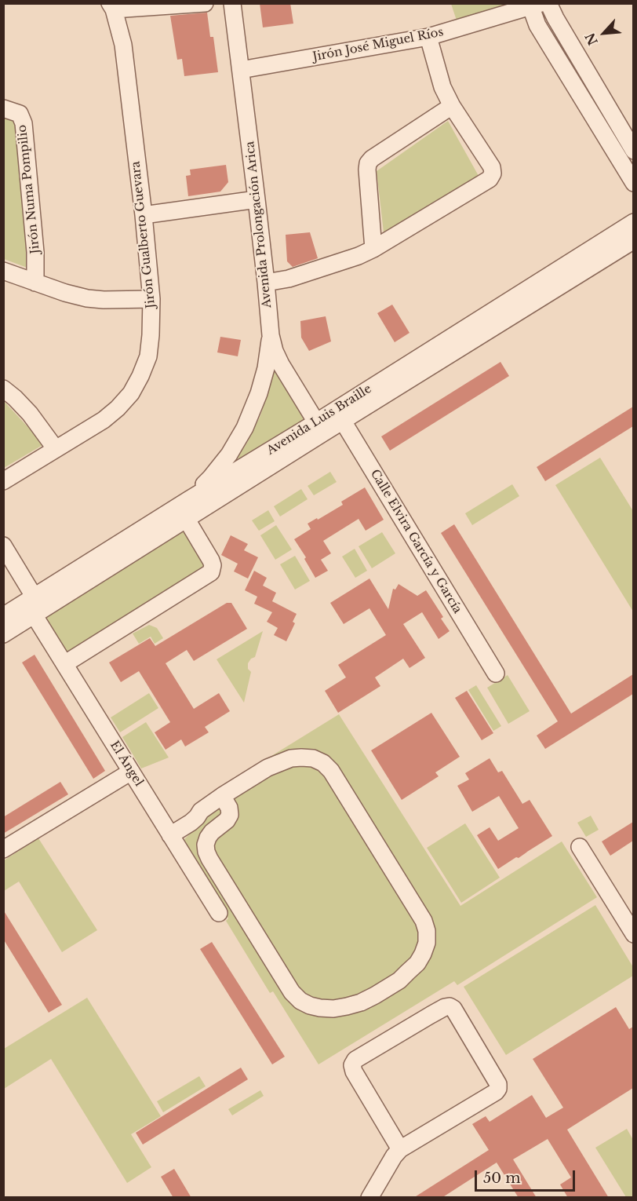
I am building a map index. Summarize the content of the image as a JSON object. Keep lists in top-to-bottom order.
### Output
{
  "streets": {
    "street": [
      "Jirón José Miguel Ríos",
      "Jirón Numa Pompilio",
      "Avenida Prolongación Arica",
      "Jirón Gualberto Guevara",
      "Avenida Luis Braille",
      "Calle Elvira García y García",
      "El Ángel"
    ]
  },
  "crossings": [
    ["Jirón José Miguel Ríos", "Avenida Prolongación Arica"],
    ["Avenida Prolongación Arica", "Avenida Luis Braille"],
    ["Avenida Luis Braille", "Calle Elvira García y García"],
    ["Avenida Luis Braille", "El Ángel"]
  ],
  "scale_bar": "50 m",
  "north": "bottom left"
}
